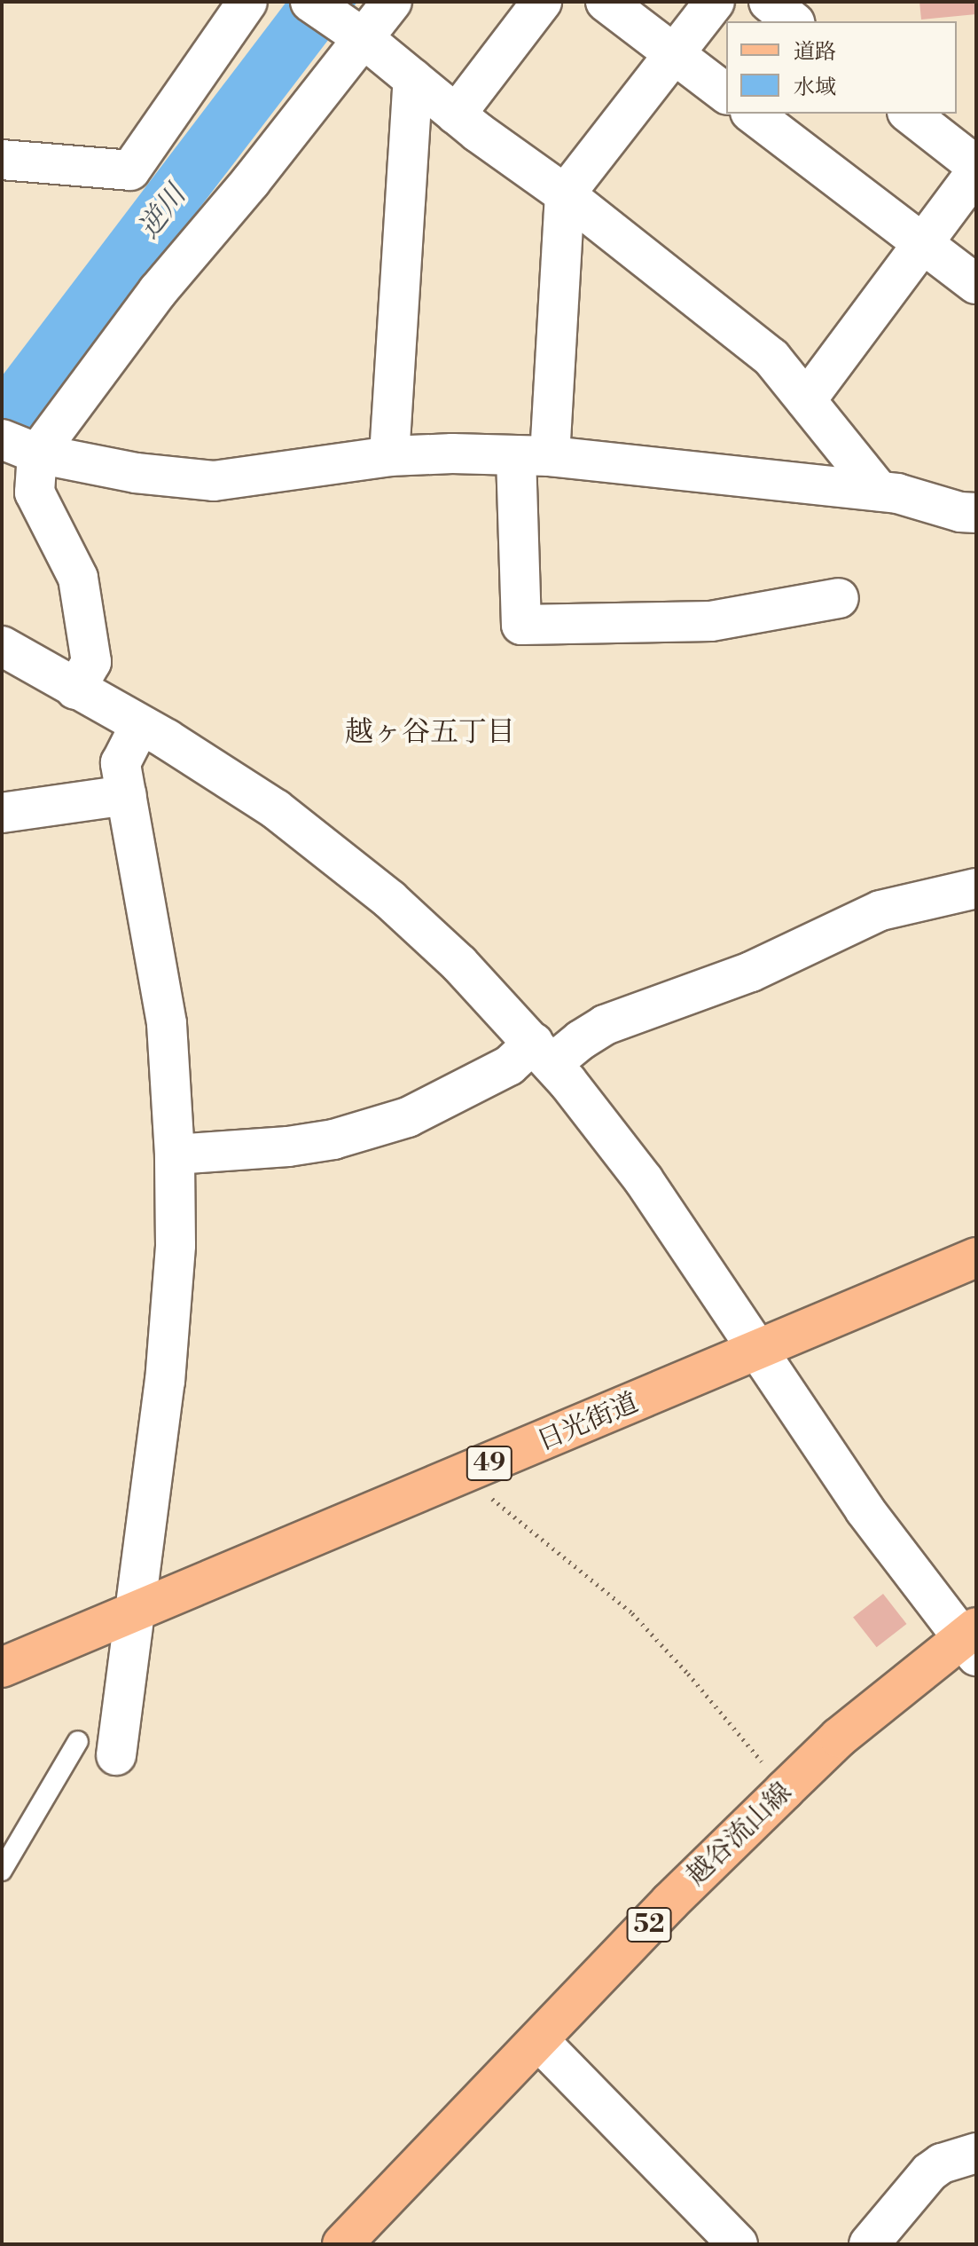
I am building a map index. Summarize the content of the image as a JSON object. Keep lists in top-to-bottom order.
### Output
{
  "streets": {
    "main road": [
      "日光街道",
      "49",
      "越谷流山線",
      "52"
    ]
  },
  "districts": ["越ヶ谷五丁目"],
  "water": ["逆川"],
  "legend": ["道路", "水域"]
}
